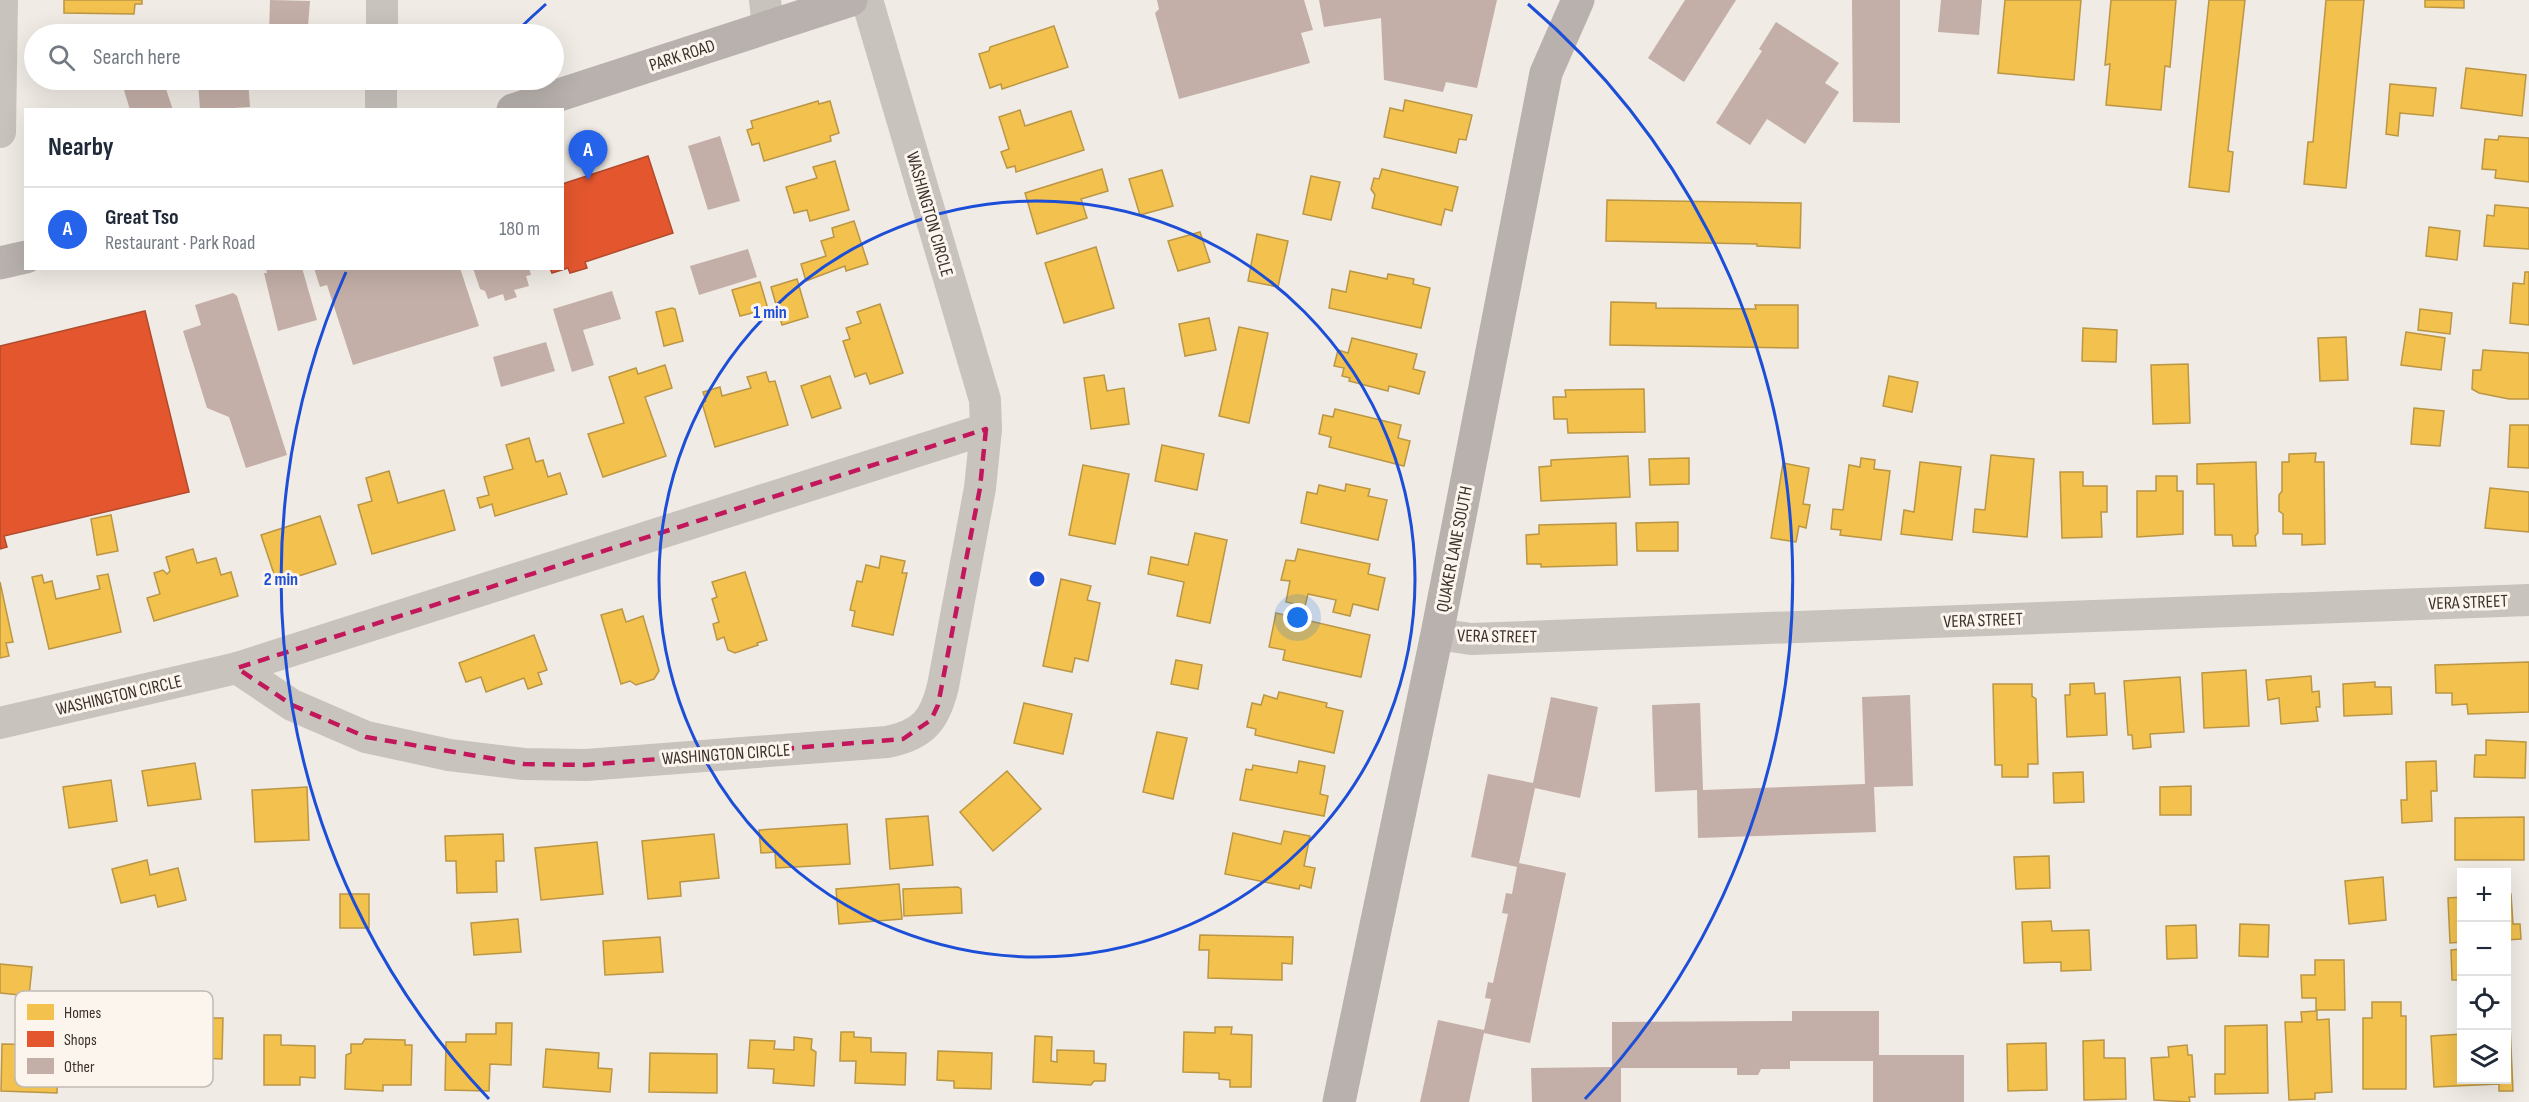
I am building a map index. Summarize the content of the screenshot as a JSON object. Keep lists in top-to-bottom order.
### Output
{
  "streets": {
    "main road": ["PARK ROAD", "QUAKER LANE SOUTH"],
    "street": ["WASHINGTON CIRCLE", "VERA STREET"]
  },
  "crossings": [
    ["QUAKER LANE SOUTH", "VERA STREET"]
  ],
  "legend": ["Homes", "Shops", "Other"],
  "page": {
    "search": "Search here",
    "heading": "Nearby",
    "pins": "A",
    "list": [
      {
        "mark": "A",
        "name": "Great Tso",
        "note": "Restaurant · Park Road",
        "value": "180 m"
      }
    ],
    "map_buttons": ["+", "−"]
  },
  "rings": ["1 min", "2 min"]
}
